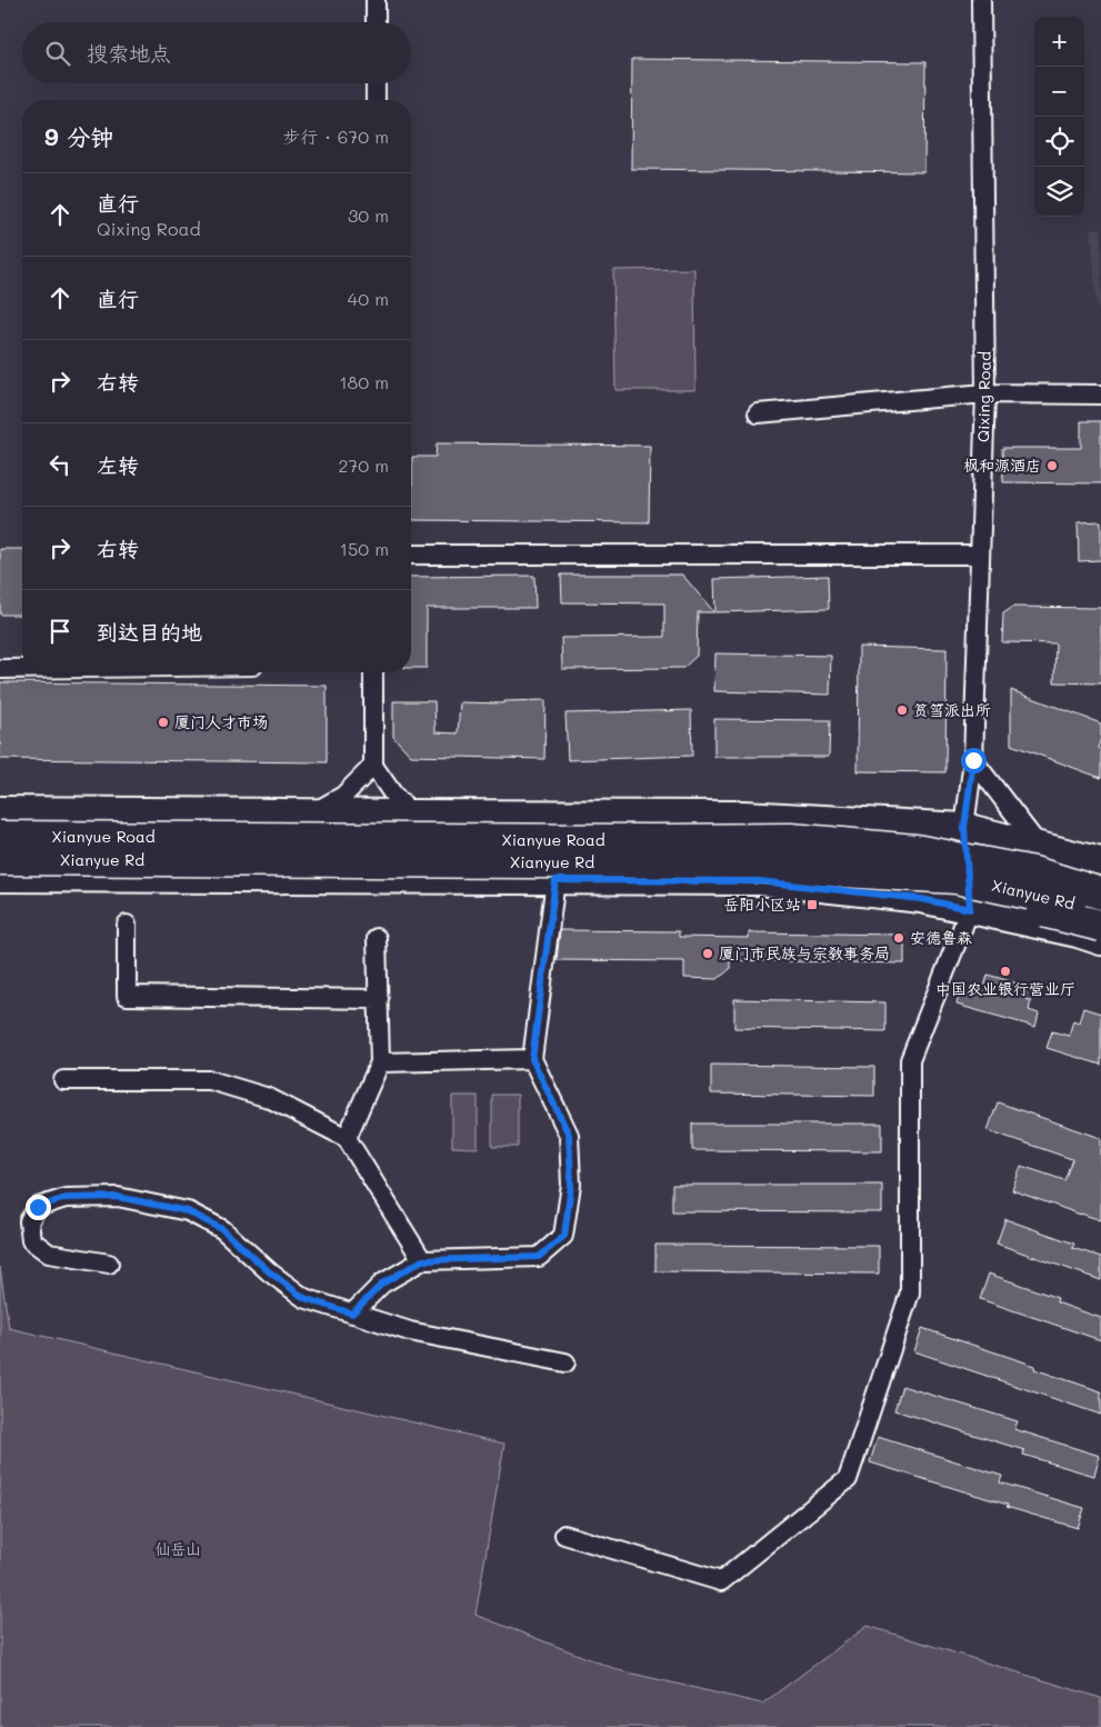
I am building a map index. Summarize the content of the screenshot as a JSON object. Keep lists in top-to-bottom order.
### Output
{
  "streets": {
    "highway": ["Xianyue Road", "Xianyue Rd"],
    "street": ["Qixing Road"]
  },
  "parks": ["仙岳山"],
  "places": {
    "other": [
      "枫和源酒店",
      "筼筜派出所",
      "厦门人才市场",
      "安德鲁森",
      "厦门市民族与宗教事务局",
      "中国农业银行营业厅"
    ],
    "transit": ["岳阳小区站"]
  },
  "page": {
    "map_buttons": ["+", "−"],
    "search": "搜索地点",
    "heading": ["9 分钟", "步行 · 670 m"],
    "list": [
      ["直行", "Qixing Road", "30 m"],
      ["直行", "40 m"],
      ["右转", "180 m"],
      ["左转", "270 m"],
      ["右转", "150 m"],
      "到达目的地"
    ]
  }
}
